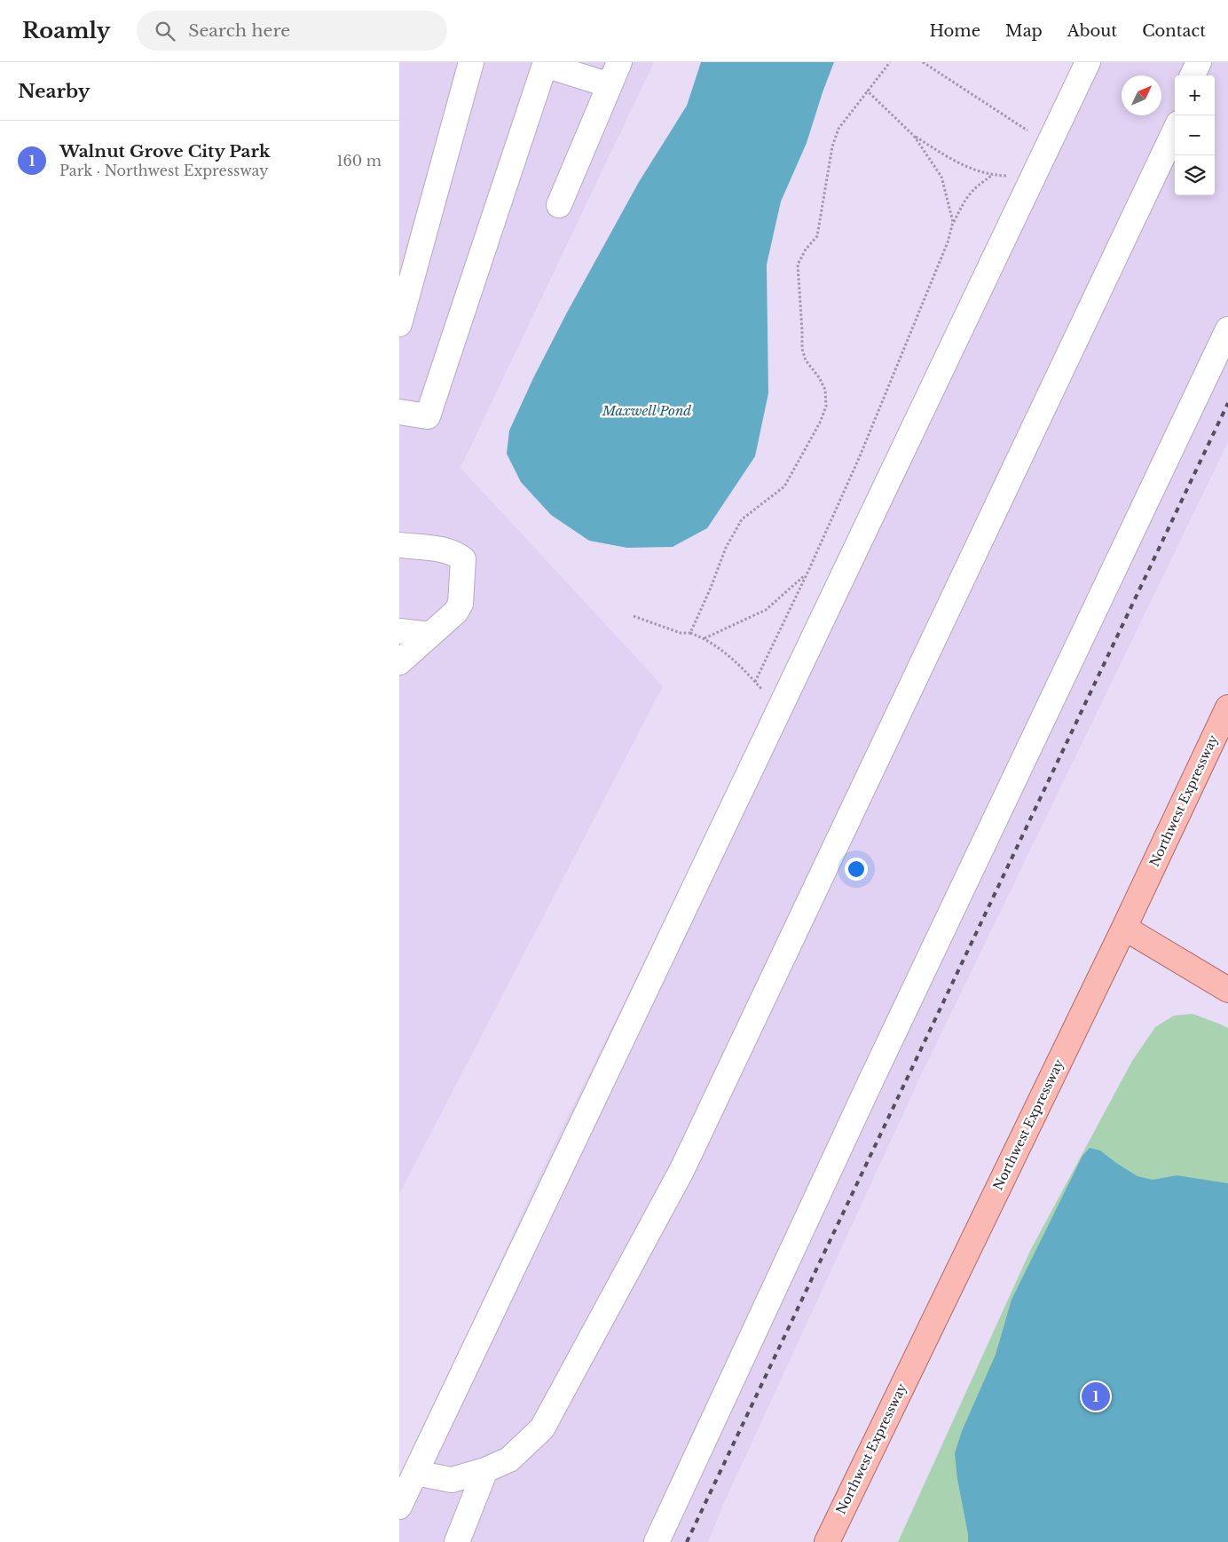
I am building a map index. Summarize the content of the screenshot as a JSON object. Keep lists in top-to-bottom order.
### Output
{
  "streets": {
    "main road": ["Northwest Expressway"]
  },
  "water": ["Maxwell Pond"],
  "north": "top right",
  "page": {
    "header": "Roamly",
    "search": "Search here",
    "nav": [
      "Home",
      "Map",
      "About",
      "Contact"
    ],
    "heading": "Nearby",
    "map_buttons": ["+", "−"],
    "list": [
      {
        "mark": "1",
        "name": "Walnut Grove City Park",
        "note": "Park · Northwest Expressway",
        "value": "160 m"
      }
    ],
    "pins": "1"
  }
}
